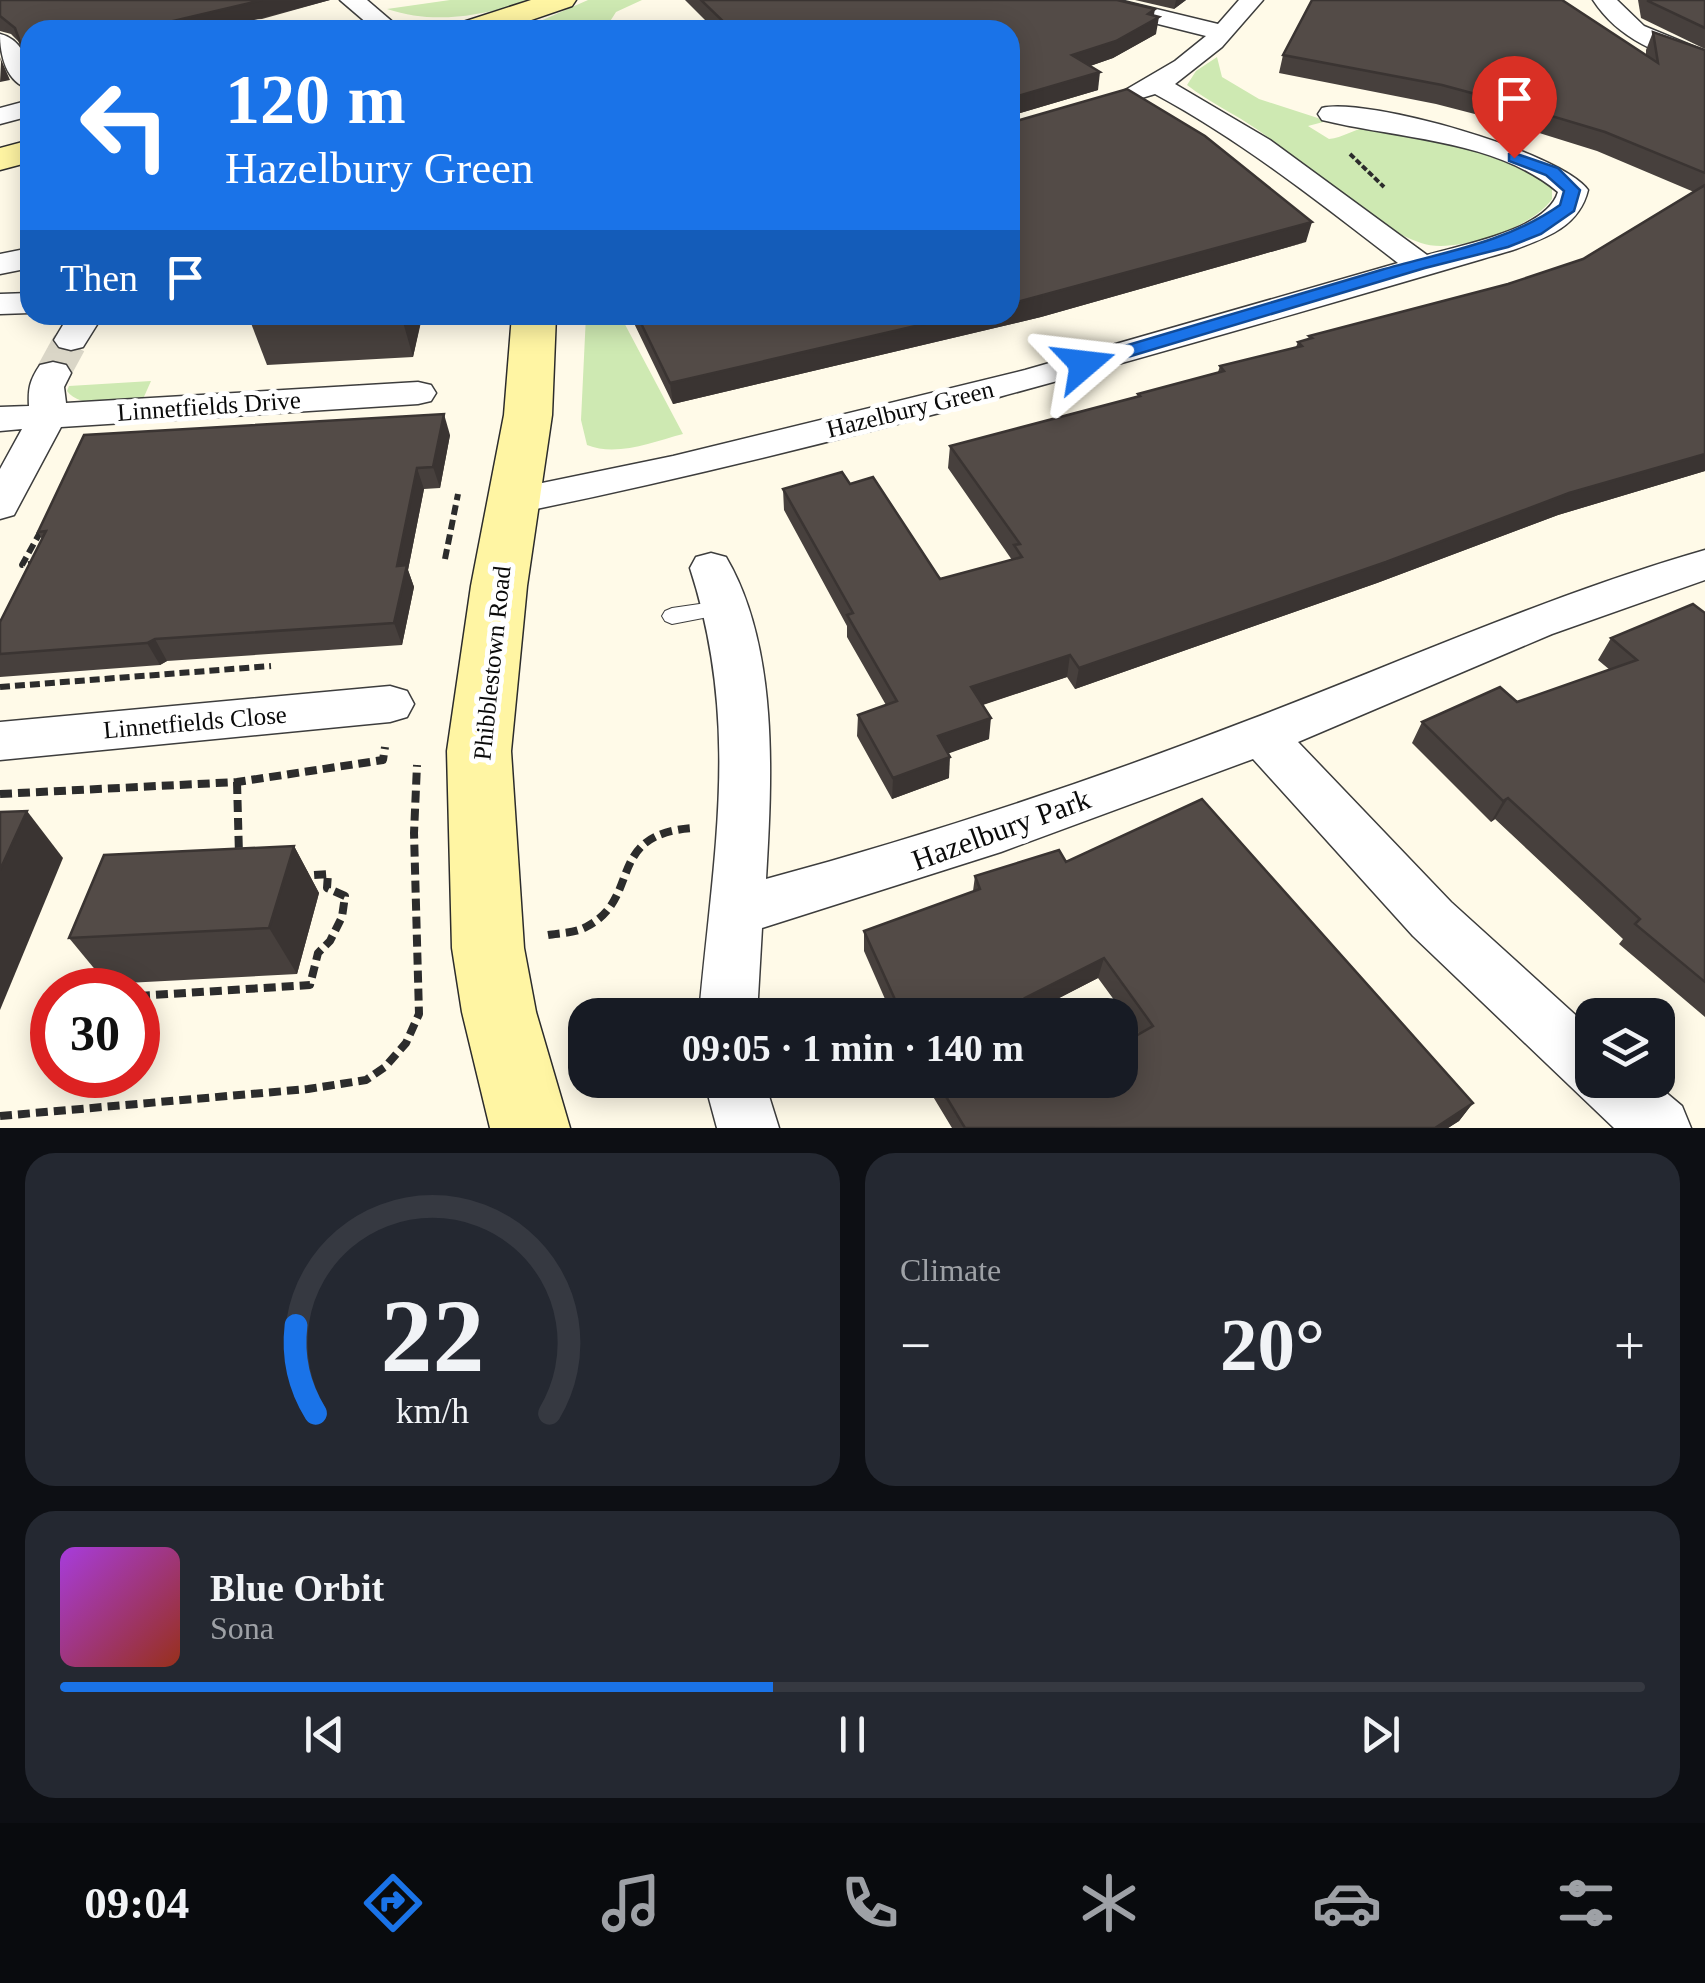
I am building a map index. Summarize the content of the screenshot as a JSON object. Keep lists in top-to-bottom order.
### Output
{
  "streets": {
    "street": [
      "Linnetfields Drive",
      "Hazelbury Green",
      "Phibblestown Road",
      "Linnetfields Close",
      "Hazelbury Park"
    ]
  },
  "crossings": [
    ["Hazelbury Green", "Phibblestown Road"]
  ],
  "page": {
    "turn": ["120 m", "Hazelbury Green"],
    "then": "Then",
    "limit": "30",
    "trip": "09:05 · 1 min · 140 m",
    "tile": "Climate",
    "heat": ["−", "20°", "+"],
    "song": ["Blue Orbit", "Sona"],
    "tabs": "09:04",
    "gauge": ["22", "km/h"]
  }
}
